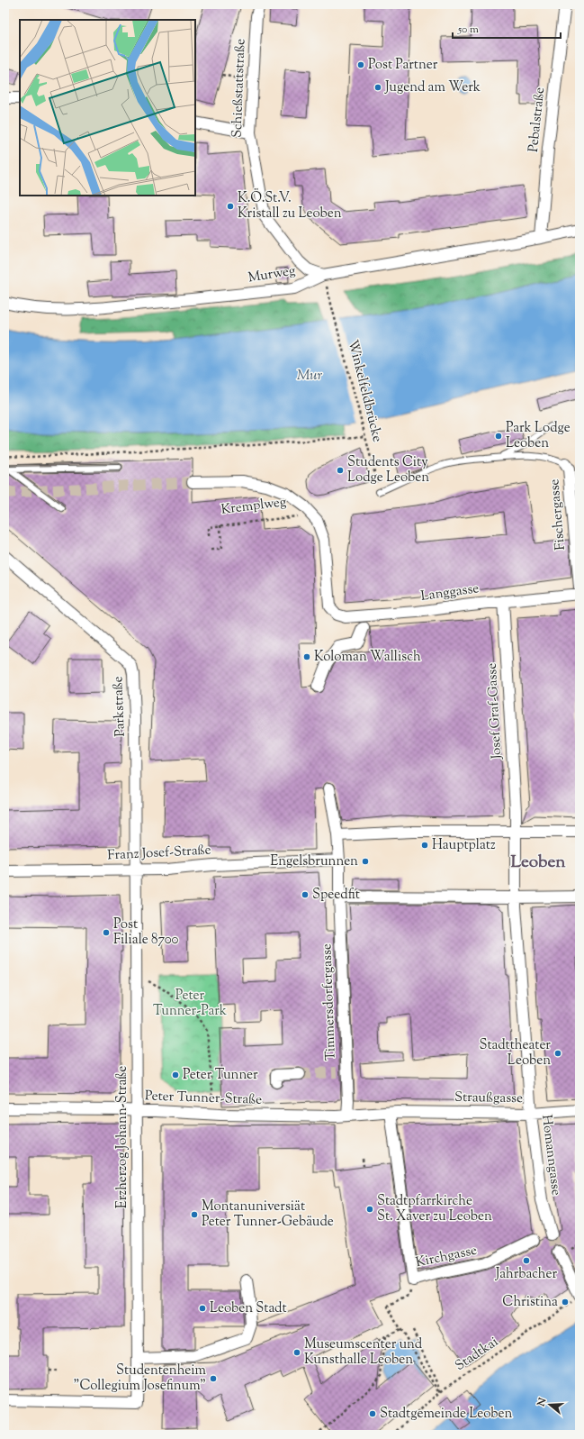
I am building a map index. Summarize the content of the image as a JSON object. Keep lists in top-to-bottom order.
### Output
{
  "streets": {
    "street": [
      "Schießstattstraße",
      "Pebalstraße",
      "Murweg",
      "Kremplweg",
      "Fischergasse",
      "Langgasse",
      "Parkstraße",
      "Josef Graf-Gasse",
      "Franz Josef-Straße",
      "Timmersdorfergasse",
      "Peter Tunner-Straße",
      "Straußgasse",
      "Erzherzog Johann-Straße",
      "Homanngasse",
      "Kirchgasse"
    ],
    "path": ["Winkelfeldbrücke", "Stadtkai"]
  },
  "crossings": [
    ["Schießstattstraße", "Murweg"],
    ["Schießstattstraße", "Winkelfeldbrücke"],
    ["Pebalstraße", "Murweg"],
    ["Murweg", "Winkelfeldbrücke"],
    ["Kremplweg", "Langgasse"],
    ["Langgasse", "Josef Graf-Gasse"],
    ["Parkstraße", "Franz Josef-Straße"],
    ["Parkstraße", "Erzherzog Johann-Straße"],
    ["Franz Josef-Straße", "Erzherzog Johann-Straße"],
    ["Timmersdorfergasse", "Peter Tunner-Straße"],
    ["Timmersdorfergasse", "Straußgasse"],
    ["Peter Tunner-Straße", "Straußgasse"],
    ["Peter Tunner-Straße", "Erzherzog Johann-Straße"],
    ["Straußgasse", "Homanngasse"],
    ["Straußgasse", "Kirchgasse"]
  ],
  "districts": ["Leoben"],
  "water": ["Mur"],
  "parks": ["Peter Tunner-Park"],
  "places": [
    "Post Partner",
    "Jugend am Werk",
    "K.Ö.St.V. Kristall zu Leoben",
    "Park Lodge Leoben",
    "Students City Lodge Leoben",
    "Koloman Wallisch",
    "Hauptplatz",
    "Engelsbrunnen",
    "Speedfit",
    "Post Filiale 8700",
    "Stadttheater Leoben",
    "Peter Tunner",
    "Stadtpfarrkirche St. Xaver zu Leoben",
    "Montanuniversiät Peter Tunner-Gebäude",
    "Jahrbacher",
    "Christina",
    "Leoben Stadt",
    "Museumscenter und Kunsthalle Leoben",
    "Studentenheim \"Collegium Josefinum\"",
    "Stadtgemeinde Leoben"
  ],
  "scale_bar": "50 m",
  "north": "left"
}
